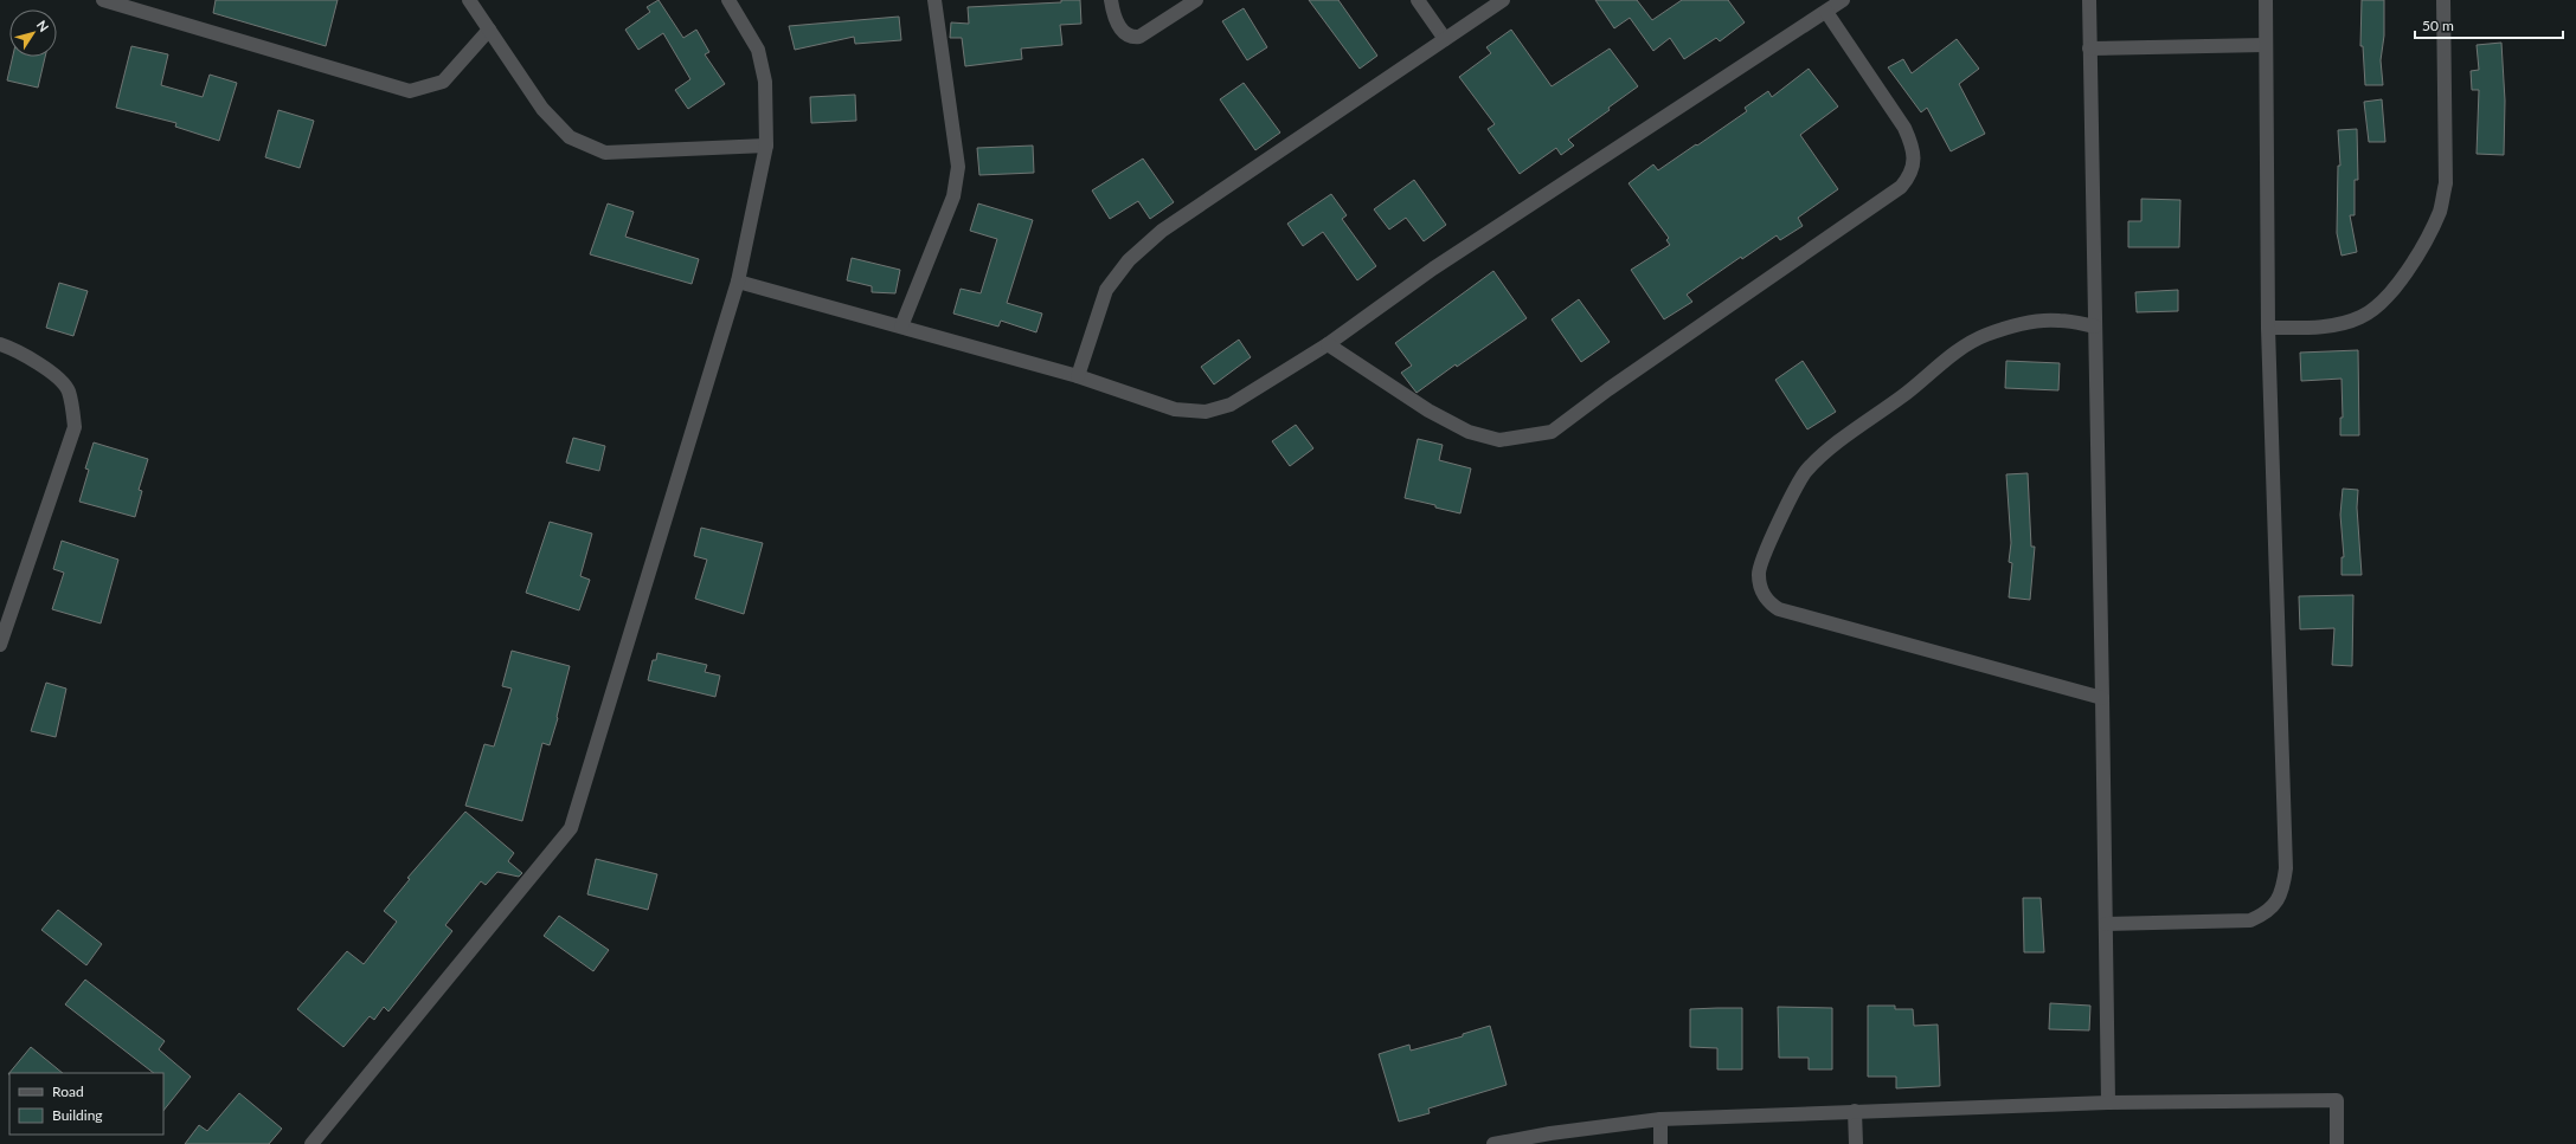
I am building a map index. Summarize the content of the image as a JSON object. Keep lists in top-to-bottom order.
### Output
{
  "legend": ["Road", "Building"],
  "scale_bar": "50 m",
  "north": "top right"
}
